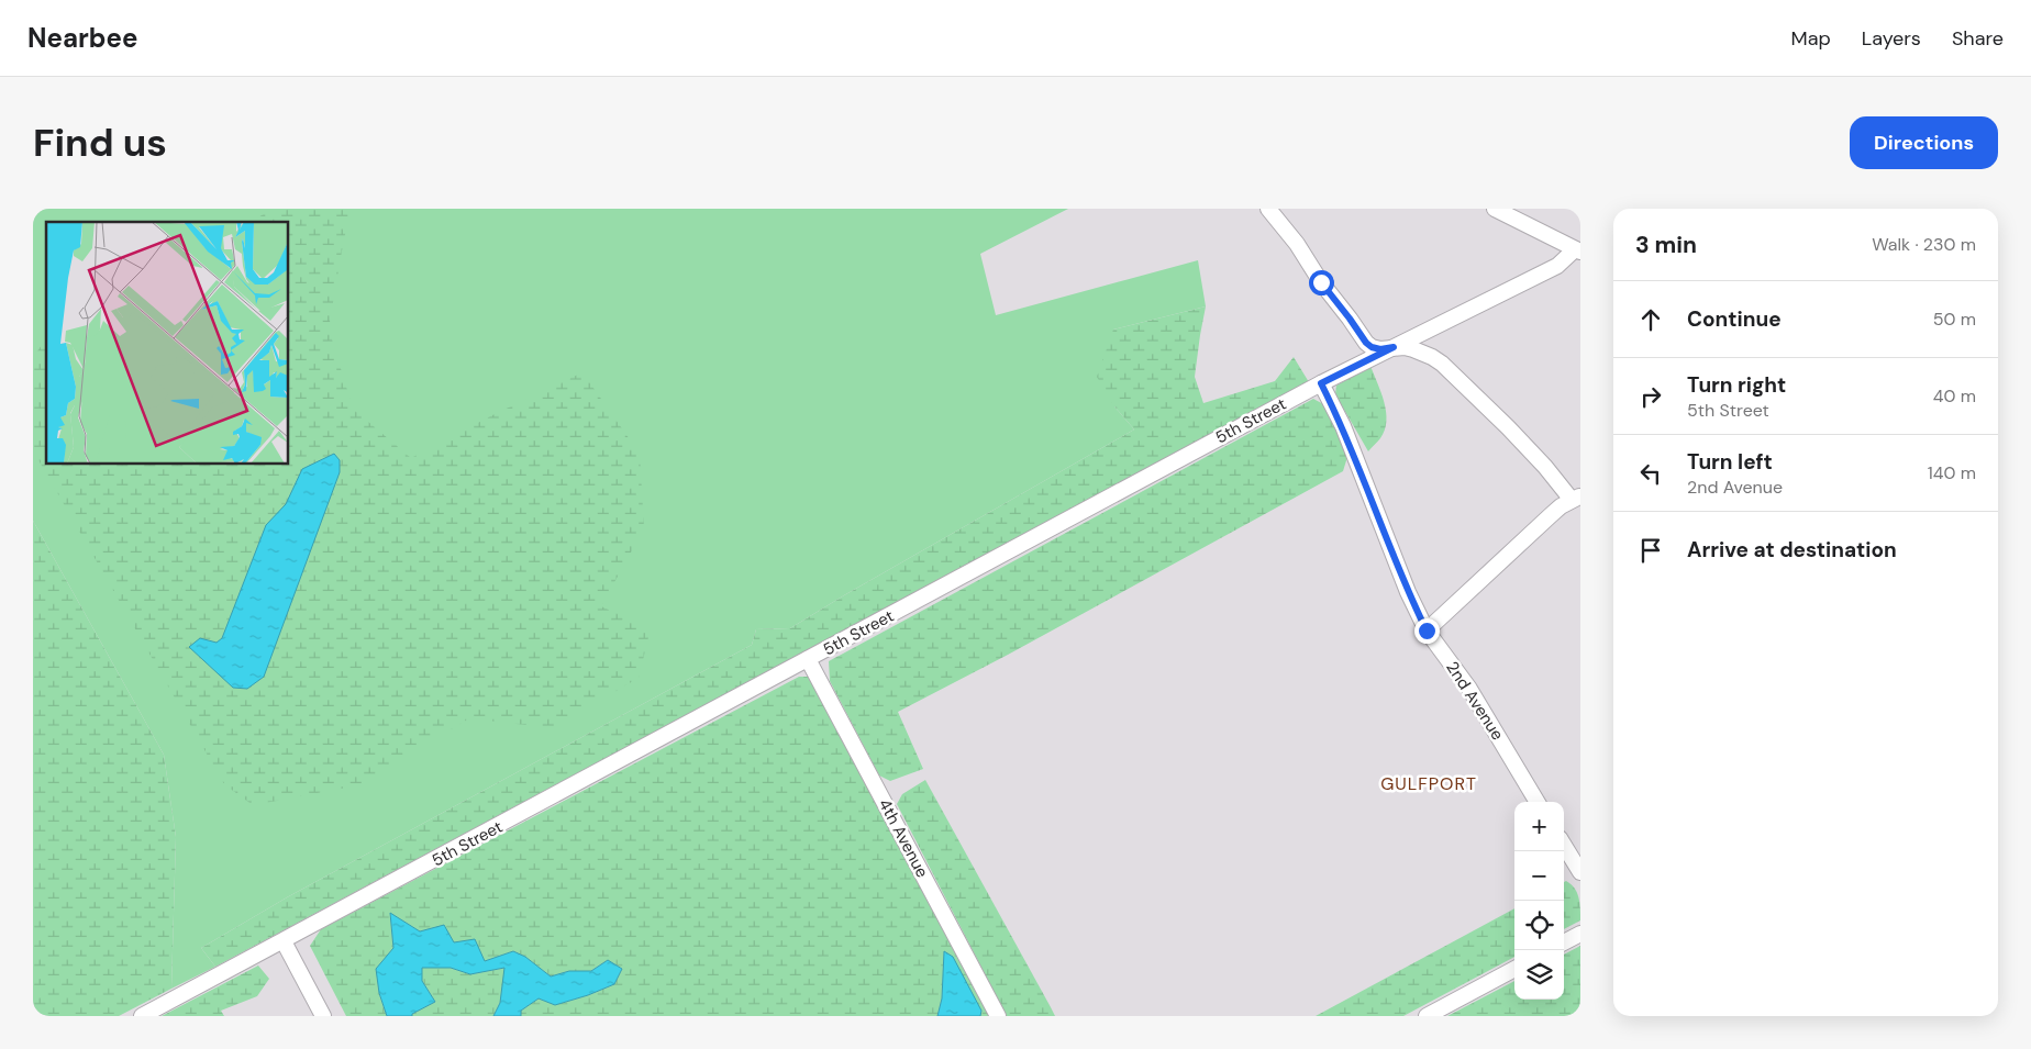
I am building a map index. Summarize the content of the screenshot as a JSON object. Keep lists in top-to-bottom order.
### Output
{
  "streets": {
    "street": ["5th Street", "2nd Avenue", "4th Avenue"]
  },
  "crossings": [
    ["5th Street", "2nd Avenue"],
    ["5th Street", "4th Avenue"]
  ],
  "districts": ["GULFPORT"],
  "page": {
    "header": "Nearbee",
    "nav": ["Map", "Layers", "Share"],
    "buttons": "Directions",
    "title": "Find us",
    "heading": ["3 min", "Walk · 230 m"],
    "list": [
      ["Continue", "50 m"],
      ["Turn right", "5th Street", "40 m"],
      ["Turn left", "2nd Avenue", "140 m"],
      "Arrive at destination"
    ],
    "map_buttons": ["+", "−"]
  }
}
